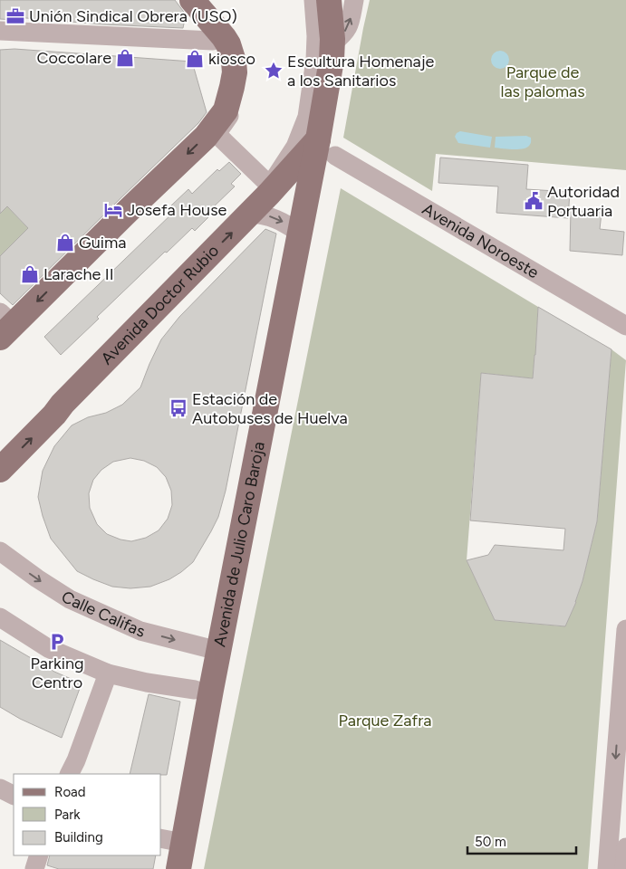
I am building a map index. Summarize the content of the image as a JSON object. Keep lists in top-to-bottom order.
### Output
{
  "streets": {
    "main road": ["Avenida Doctor Rubio", "Avenida de Julio Caro Baroja"],
    "street": ["Avenida Noroeste", "Calle Califas"]
  },
  "crossings": [
    ["Avenida Noroeste", "Avenida Doctor Rubio"],
    ["Avenida Noroeste", "Avenida de Julio Caro Baroja"],
    ["Avenida Doctor Rubio", "Avenida de Julio Caro Baroja"],
    ["Avenida de Julio Caro Baroja", "Calle Califas"]
  ],
  "one_way": ["Avenida Doctor Rubio"],
  "parks": ["Parque de las palomas", "Parque Zafra"],
  "places": {
    "office": ["Unión Sindical Obrera (USO)"],
    "shop": [
      "Coccolare",
      "kiosco",
      "Guima",
      "Larache II"
    ],
    "place": ["Escultura Homenaje a los Sanitarios"],
    "public building": ["Autoridad Portuaria"],
    "hotel": ["Josefa House"],
    "bus stop": ["Estación de Autobuses de Huelva"],
    "parking": ["Parking Centro"]
  },
  "legend": ["Road", "Park", "Building"],
  "scale_bar": "50 m"
}
